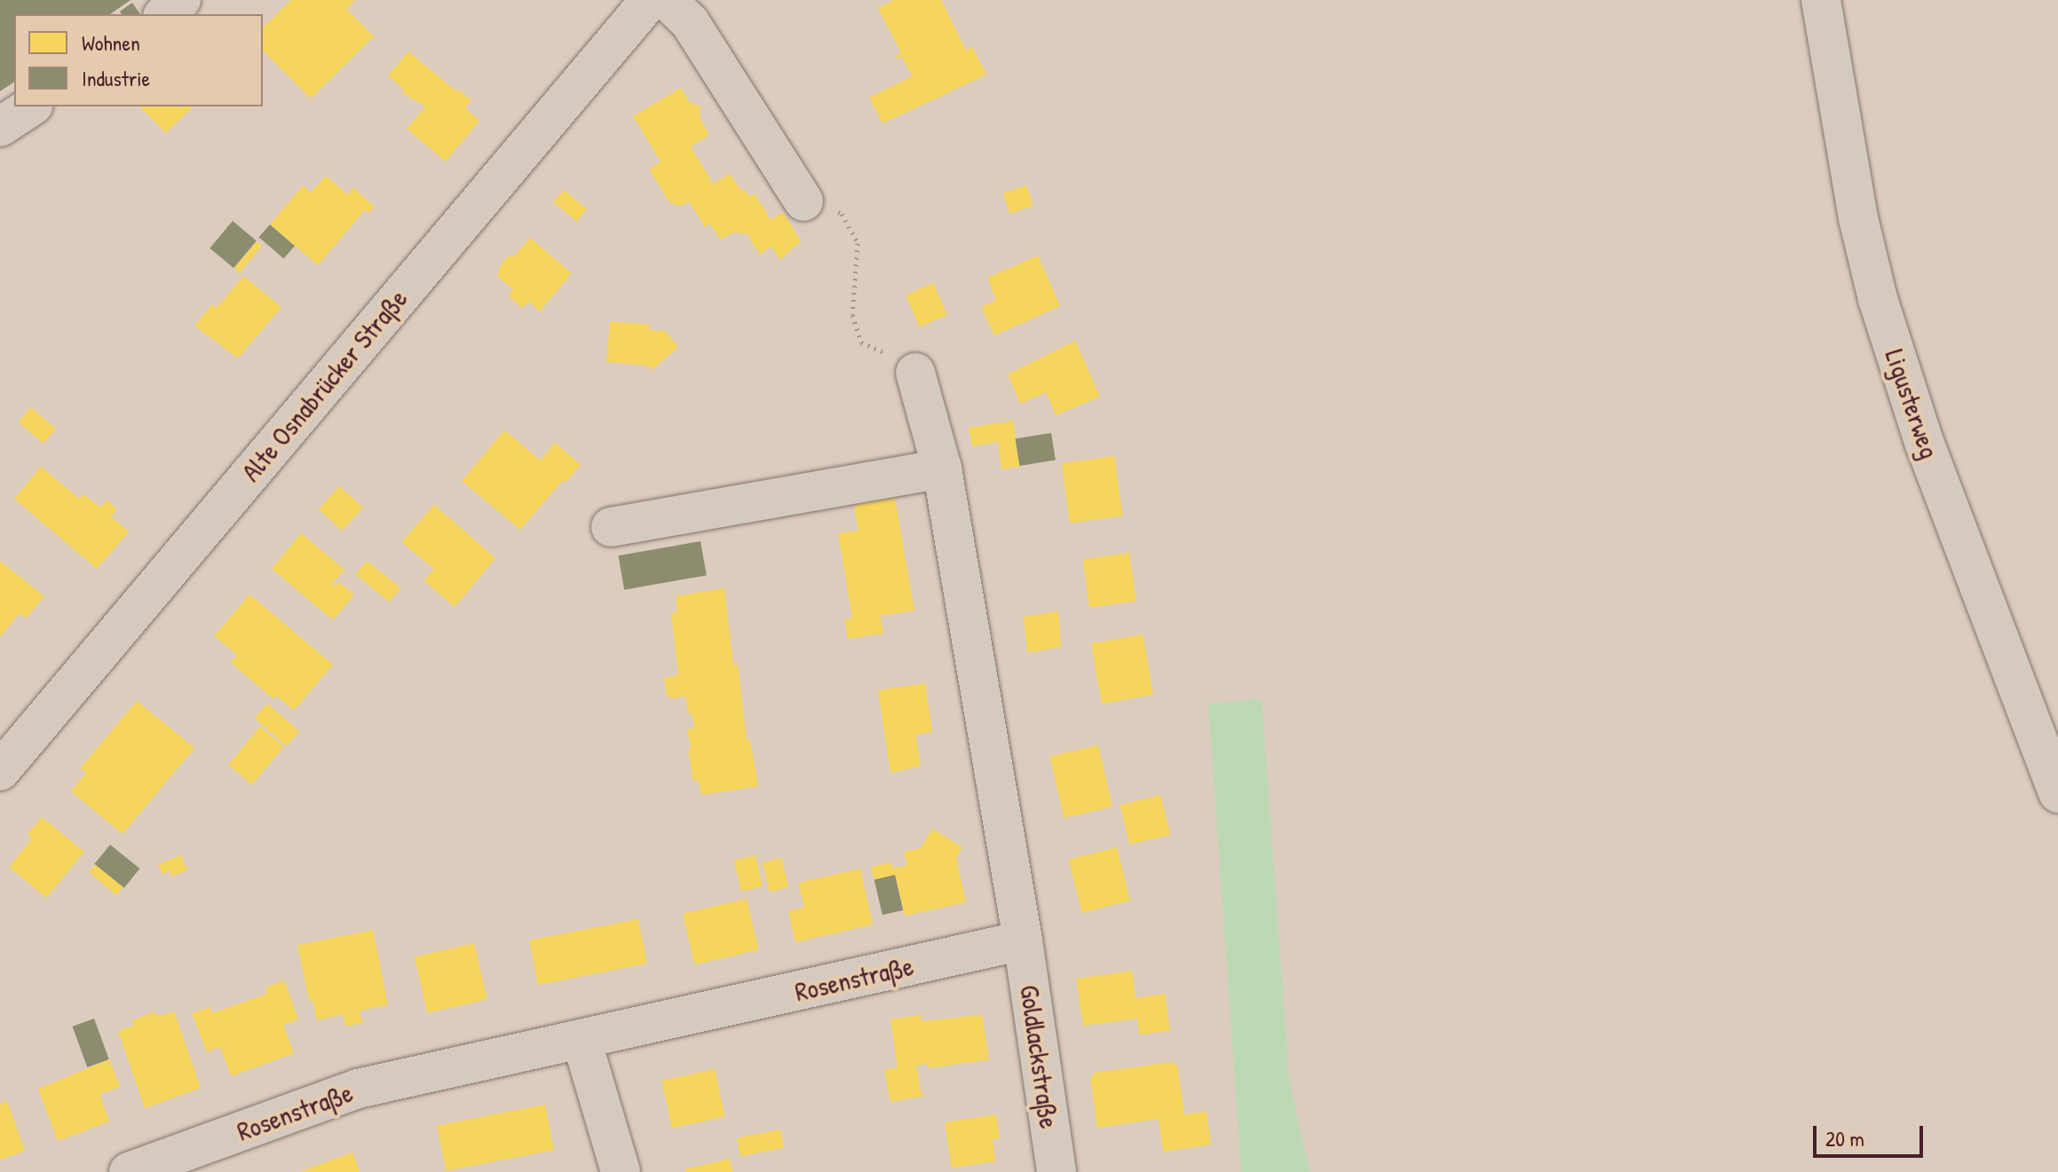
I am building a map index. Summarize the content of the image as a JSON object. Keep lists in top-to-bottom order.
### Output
{
  "streets": {
    "street": [
      "Alte Osnabrücker Straße",
      "Ligusterweg",
      "Rosenstraße",
      "Goldlackstraße"
    ]
  },
  "crossings": [
    ["Rosenstraße", "Goldlackstraße"]
  ],
  "legend": ["Wohnen", "Industrie"],
  "scale_bar": "20 m"
}
